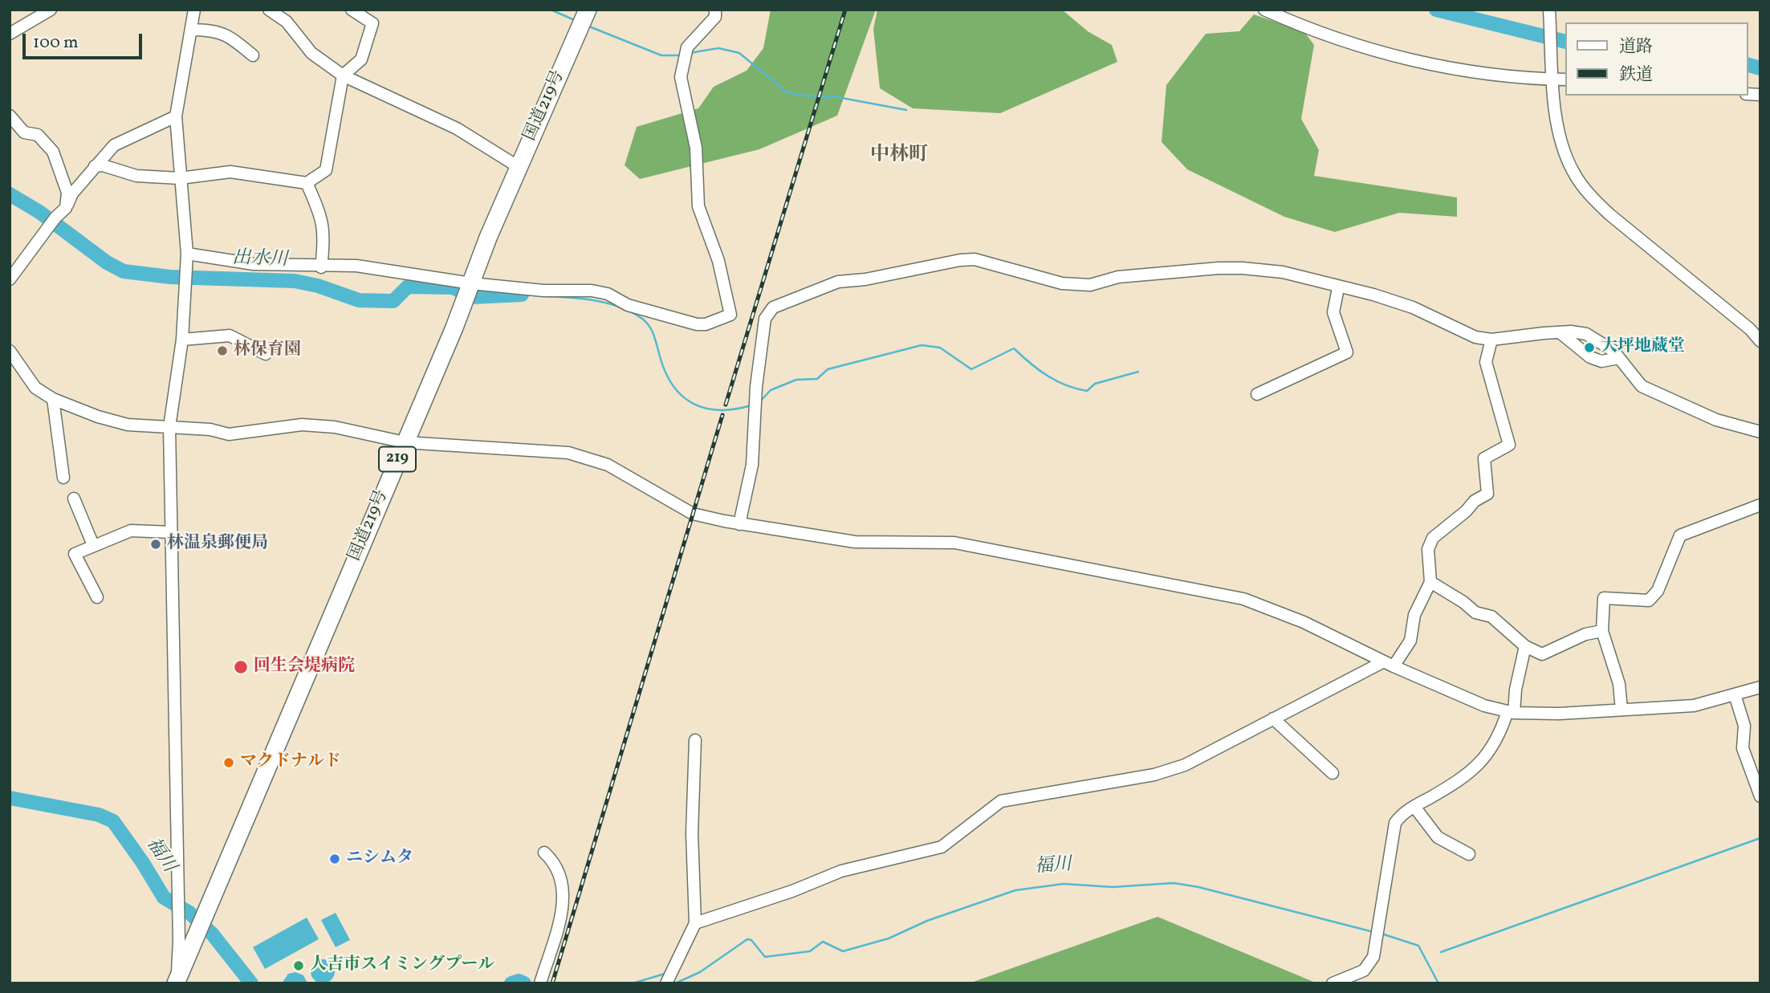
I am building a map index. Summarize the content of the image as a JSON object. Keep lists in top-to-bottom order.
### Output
{
  "streets": {
    "highway": ["国道219号", "219"]
  },
  "districts": ["中林町"],
  "water": ["出水川", "福川"],
  "places": [
    "大坪地蔵堂",
    "林保育園",
    "林温泉郵便局",
    "回生会堤病院",
    "マクドナルド",
    "ニシムタ",
    "人吉市スイミングプール"
  ],
  "legend": ["道路", "鉄道"],
  "scale_bar": "100 m"
}
